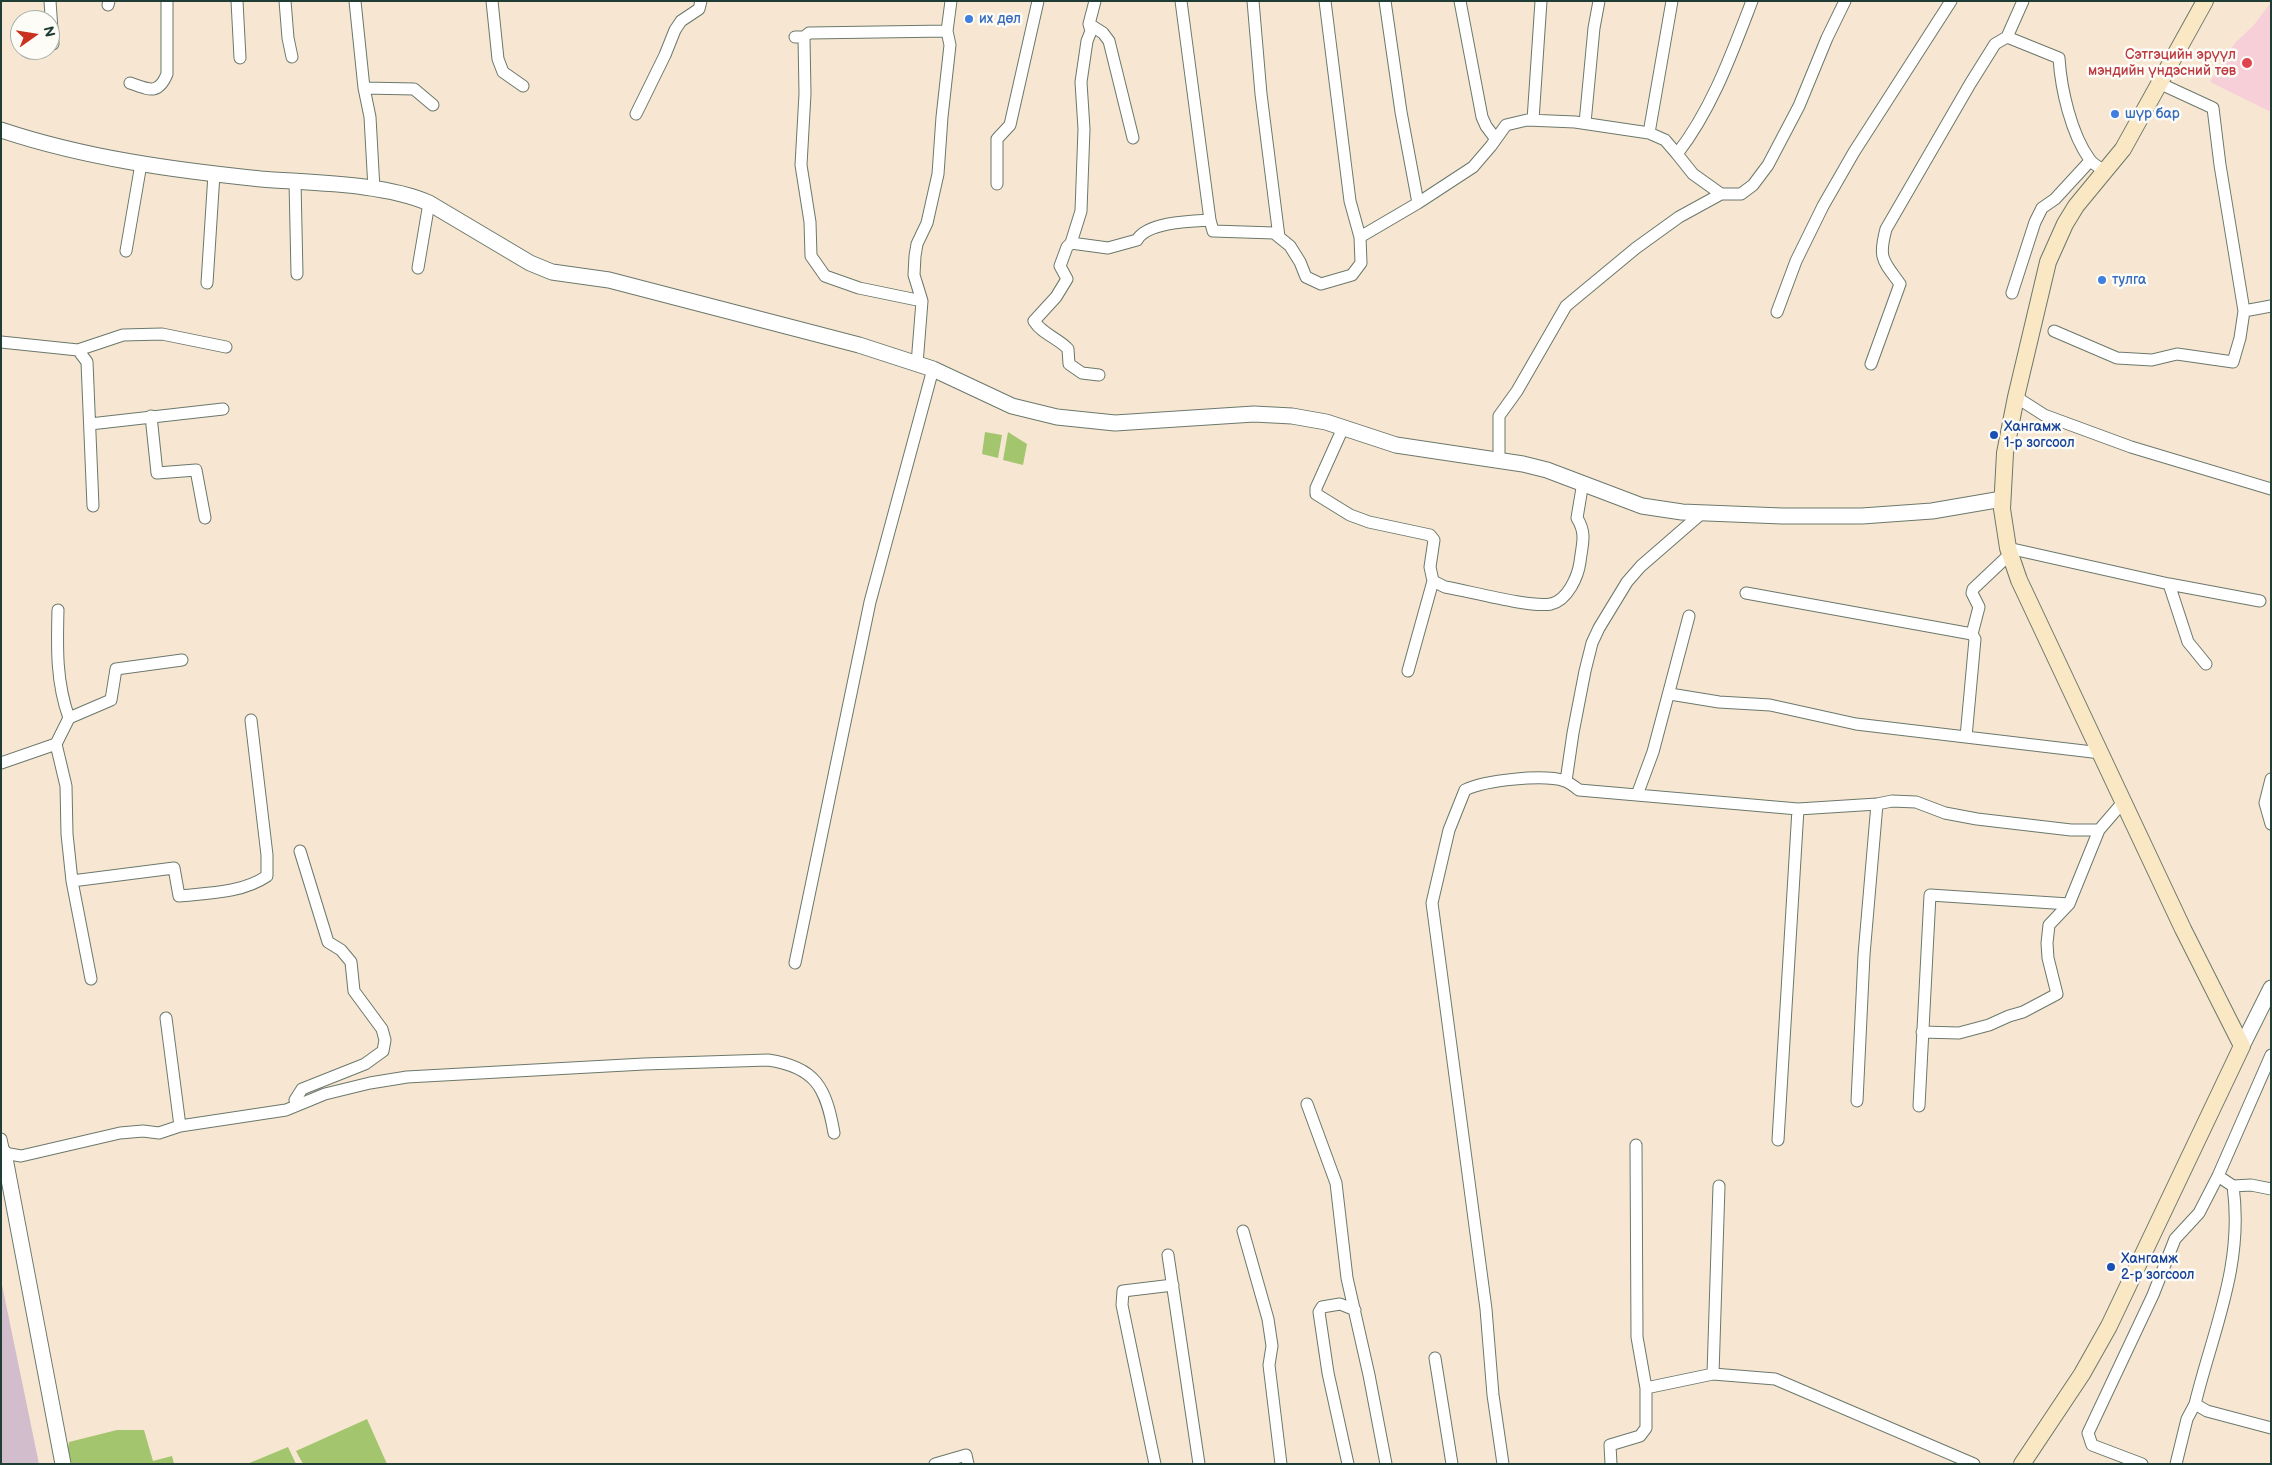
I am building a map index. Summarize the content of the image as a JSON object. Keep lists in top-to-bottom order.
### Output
{
  "places": [
    "их дөл",
    "Сэтгэцийн эрүүл мэндийн үндэсний төв",
    "шүр бар",
    "тулга",
    "Хангамж 1-р зогсоол",
    "Хангамж 2-р зогсоол"
  ],
  "north": "right"
}
